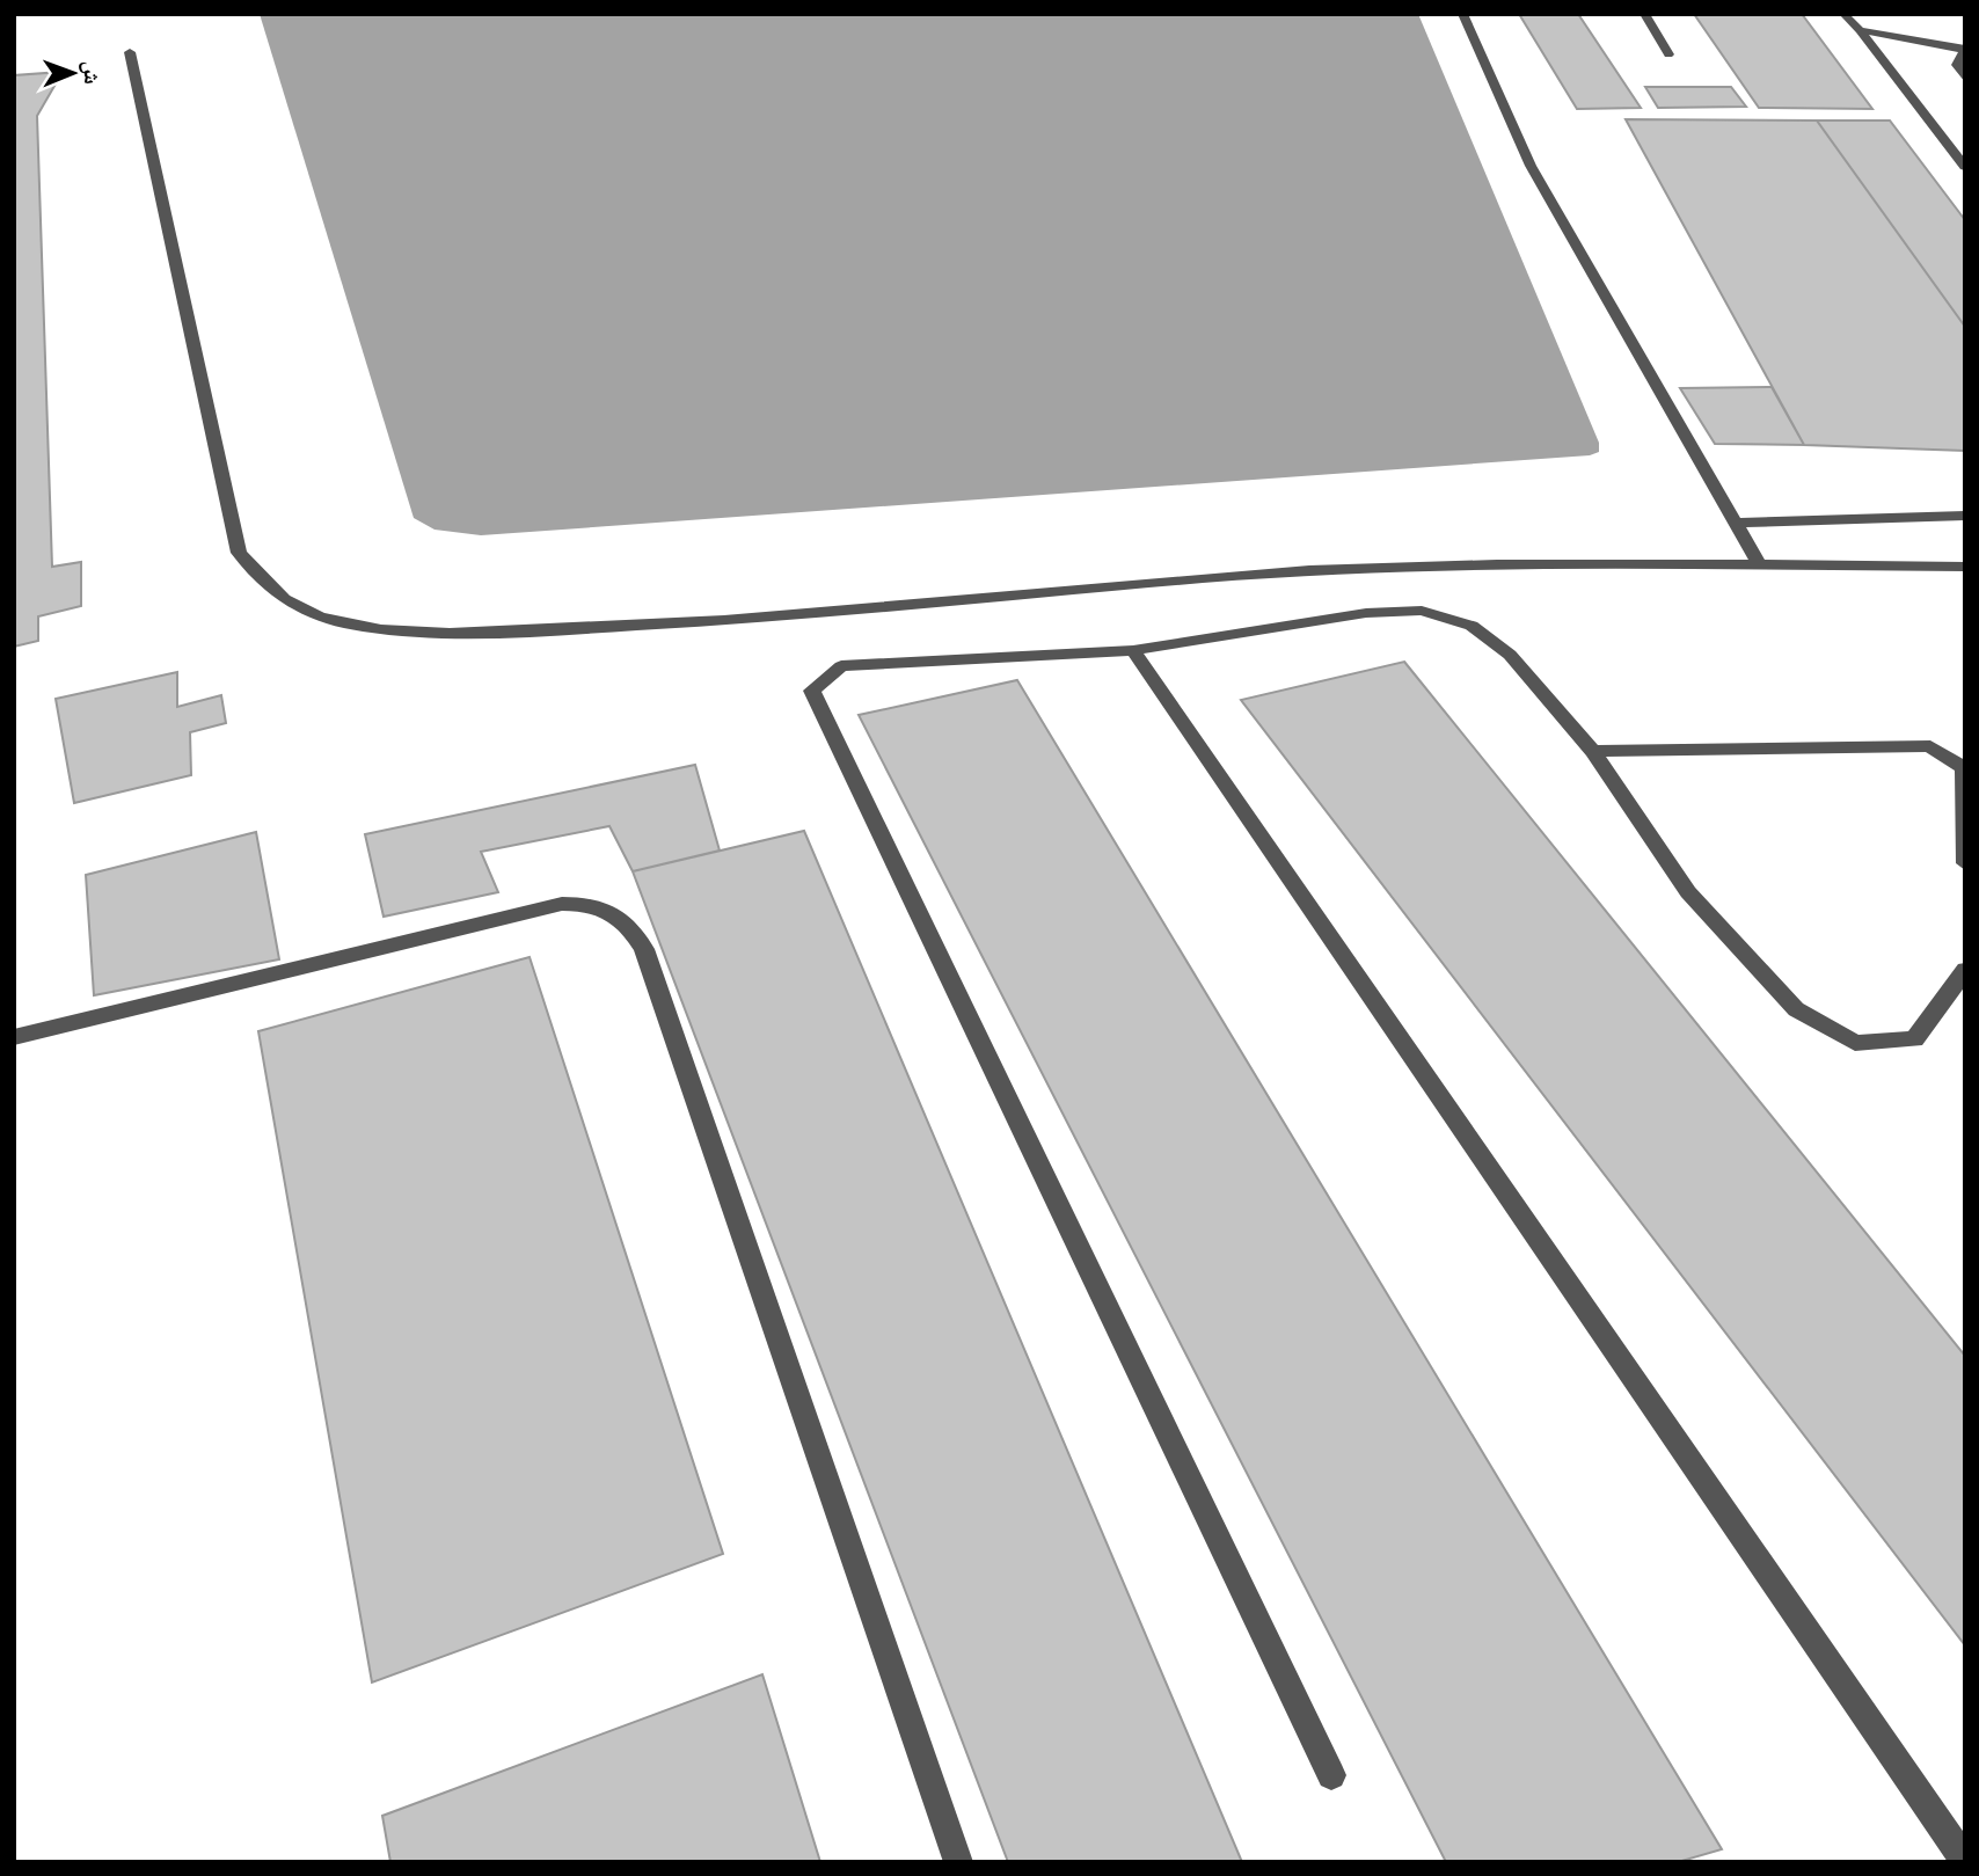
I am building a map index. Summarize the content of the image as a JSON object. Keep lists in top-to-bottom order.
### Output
{
  "north": "right"
}
